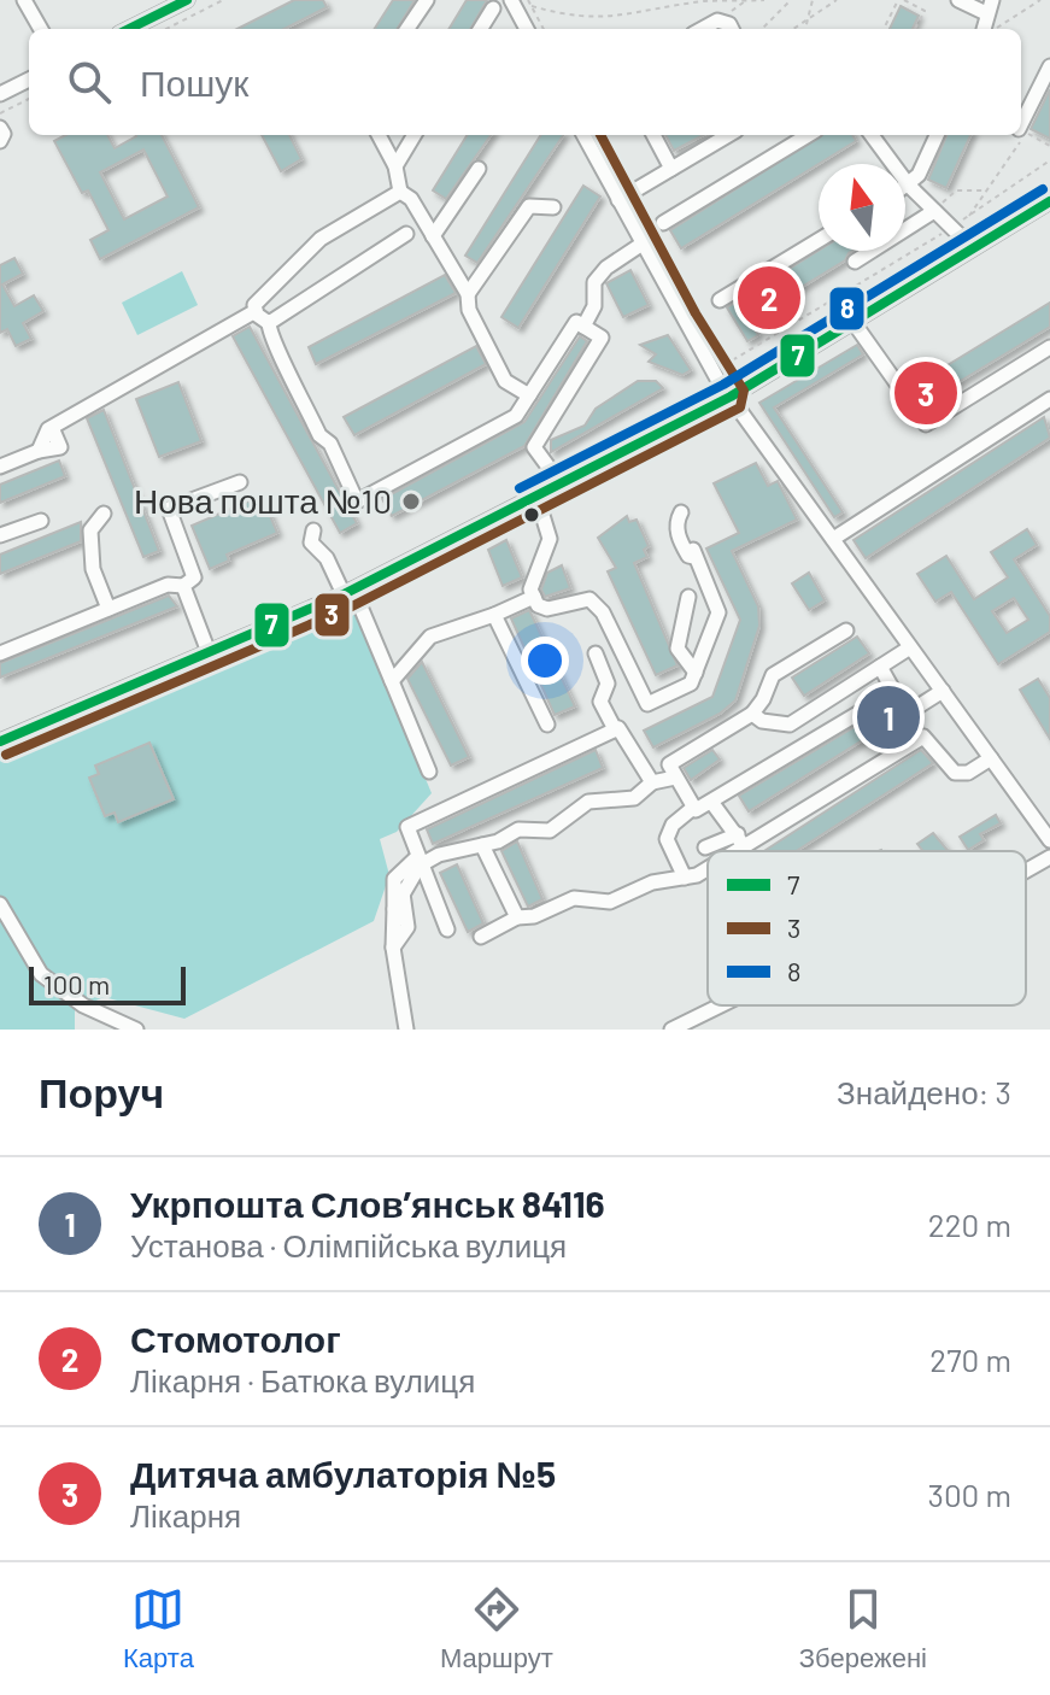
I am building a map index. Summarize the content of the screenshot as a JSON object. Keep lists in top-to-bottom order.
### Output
{
  "places": ["Нова пошта №10"],
  "lines": ["transit line 7", "transit line 3", "transit line 8"],
  "legend": ["7", "3", "8"],
  "scale_bar": "100 m",
  "north": "top",
  "page": {
    "search": "Пошук",
    "pins": ["2", "3", "1"],
    "scale": "100 m",
    "heading": ["Поруч", "Знайдено: 3"],
    "list": [
      {
        "mark": "1",
        "name": "Укрпошта Слов’янськ 84116",
        "note": "Установа · Олімпійська вулиця",
        "value": "220 m"
      },
      {
        "mark": "2",
        "name": "Стомотолог",
        "note": "Лікарня · Батюка вулиця",
        "value": "270 m"
      },
      {
        "mark": "3",
        "name": "Дитяча амбулаторія №5",
        "note": "Лікарня",
        "value": "300 m"
      }
    ],
    "nav": ["Карта", "Маршрут", "Збережені"]
  }
}
